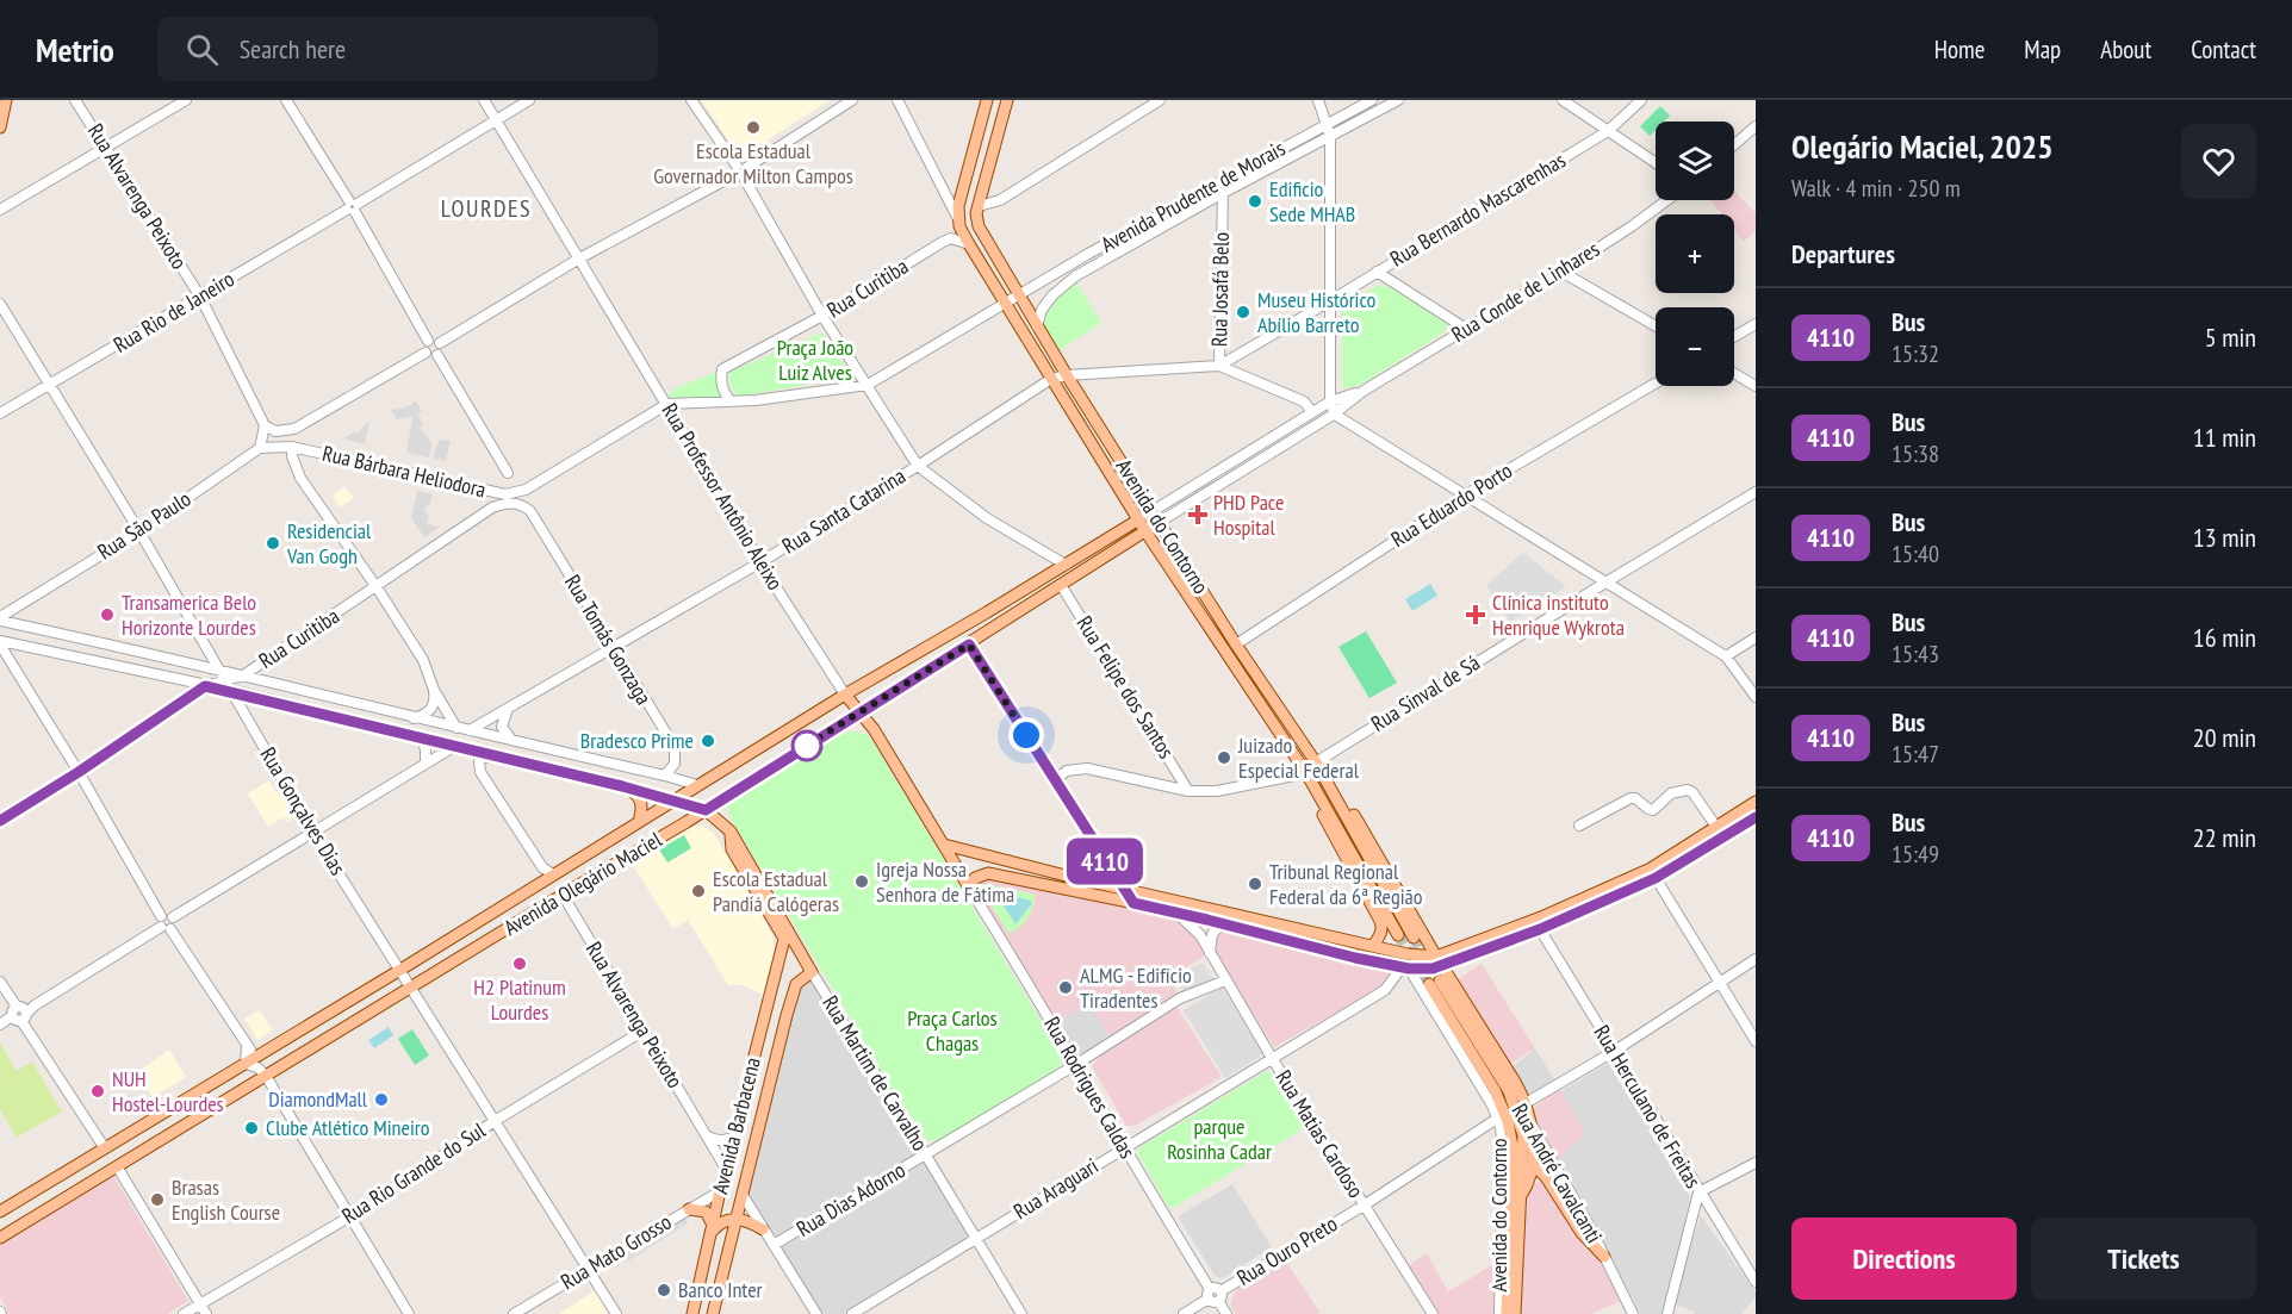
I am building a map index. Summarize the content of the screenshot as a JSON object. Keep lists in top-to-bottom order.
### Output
{
  "streets": {
    "main road": [
      "Rua Professor Antônio Aleixo",
      "Avenida do Contorno",
      "Avenida Olegário Maciel",
      "Rua Martim de Carvalho",
      "Avenida Barbacena"
    ],
    "street": [
      "Rua Alvarenga Peixoto",
      "Avenida Prudente de Morais",
      "Rua Bernardo Mascarenhas",
      "Rua Curitiba",
      "Rua Josafá Belo",
      "Rua Conde de Linhares",
      "Rua Rio de Janeiro",
      "Rua Bárbara Heliodora",
      "Rua Eduardo Porto",
      "Rua Santa Catarina",
      "Rua São Paulo",
      "Rua Tomás Gonzaga",
      "Rua Felipe dos Santos",
      "Rua Sinval de Sá",
      "Rua Gonçalves Dias",
      "Rua Rodrigues Caldas",
      "Rua Herculano de Freitas",
      "Rua Matias Cardoso",
      "Rua Rio Grande do Sul",
      "Rua André Cavalcanti",
      "Rua Araguari",
      "Rua Dias Adorno",
      "Rua Ouro Preto",
      "Rua Mato Grosso"
    ]
  },
  "crossings": [
    ["Rua Alvarenga Peixoto", "Rua Rio de Janeiro"],
    ["Rua Alvarenga Peixoto", "Avenida Olegário Maciel"],
    ["Rua Alvarenga Peixoto", "Avenida Barbacena"],
    ["Rua Alvarenga Peixoto", "Rua Rio Grande do Sul"],
    ["Avenida Prudente de Morais", "Rua Josafá Belo"],
    ["Avenida Prudente de Morais", "Avenida do Contorno"],
    ["Rua Bernardo Mascarenhas", "Rua Josafá Belo"],
    ["Rua Bernardo Mascarenhas", "Rua Santa Catarina"],
    ["Rua Bernardo Mascarenhas", "Avenida do Contorno"],
    ["Rua Curitiba", "Avenida do Contorno"],
    ["Rua Curitiba", "Rua Tomás Gonzaga"],
    ["Rua Curitiba", "Rua Gonçalves Dias"],
    ["Rua Josafá Belo", "Rua Conde de Linhares"],
    ["Rua Conde de Linhares", "Avenida do Contorno"],
    ["Rua Conde de Linhares", "Avenida Olegário Maciel"],
    ["Rua Rio de Janeiro", "Rua Professor Antônio Aleixo"],
    ["Rua Rio de Janeiro", "Rua Gonçalves Dias"],
    ["Rua Bárbara Heliodora", "Rua Professor Antônio Aleixo"],
    ["Rua Professor Antônio Aleixo", "Rua Santa Catarina"],
    ["Rua Professor Antônio Aleixo", "Avenida Olegário Maciel"],
    ["Rua Professor Antônio Aleixo", "Rua Rodrigues Caldas"],
    ["Rua Eduardo Porto", "Avenida do Contorno"],
    ["Rua Santa Catarina", "Avenida do Contorno"],
    ["Rua Santa Catarina", "Rua Tomás Gonzaga"],
    ["Rua São Paulo", "Rua Gonçalves Dias"],
    ["Avenida do Contorno", "Rua Sinval de Sá"],
    ["Avenida do Contorno", "Avenida Olegário Maciel"],
    ["Avenida do Contorno", "Rua André Cavalcanti"],
    ["Avenida do Contorno", "Rua Araguari"],
    ["Avenida do Contorno", "Rua Ouro Preto"],
    ["Rua Felipe dos Santos", "Avenida Olegário Maciel"],
    ["Rua Gonçalves Dias", "Avenida Olegário Maciel"],
    ["Rua Gonçalves Dias", "Rua Rio Grande do Sul"],
    ["Rua Gonçalves Dias", "Rua Mato Grosso"],
    ["Avenida Olegário Maciel", "Rua Martim de Carvalho"],
    ["Rua Martim de Carvalho", "Avenida Barbacena"],
    ["Rua Martim de Carvalho", "Rua Araguari"],
    ["Rua Martim de Carvalho", "Rua Dias Adorno"],
    ["Rua Rodrigues Caldas", "Rua Araguari"],
    ["Rua Rodrigues Caldas", "Rua Dias Adorno"],
    ["Rua Rodrigues Caldas", "Rua Ouro Preto"],
    ["Avenida Barbacena", "Rua Mato Grosso"],
    ["Rua Matias Cardoso", "Rua Araguari"],
    ["Rua Matias Cardoso", "Rua Dias Adorno"],
    ["Rua Matias Cardoso", "Rua Ouro Preto"]
  ],
  "districts": ["LOURDES"],
  "parks": ["Praça João Luiz Alves", "Praça Carlos Chagas", "parque Rosinha Cadar"],
  "places": {
    "other": [
      "Escola Estadual Governador Milton Campos",
      "Edificio Sede MHAB",
      "Museu Histórico Abílio Barreto",
      "Residencial Van Gogh",
      "Transamerica Belo Horizonte Lourdes",
      "Bradesco Prime",
      "Juizado Especial Federal",
      "Igreja Nossa Senhora de Fátima",
      "Tribunal Regional Federal da 6ª Região",
      "Escola Estadual Pandiá Calógeras",
      "H2 Platinum Lourdes",
      "ALMG - Edifício Tiradentes",
      "NUH Hostel-Lourdes",
      "DiamondMall",
      "Clube Atlético Mineiro",
      "Brasas English Course",
      "Banco Inter"
    ],
    "health": ["PHD Pace Hospital", "Clínica instituto Henrique Wykrota"]
  },
  "lines": ["bus line 4110"],
  "page": {
    "header": "Metrio",
    "search": "Search here",
    "nav": [
      "Home",
      "Map",
      "About",
      "Contact"
    ],
    "on_map": "4110",
    "heading": [
      ["Olegário Maciel, 2025", "Walk · 4 min · 250 m"],
      "Departures"
    ],
    "map_buttons": ["+", "−"],
    "list": [
      {
        "mark": "4110",
        "name": "Bus",
        "note": "15:32",
        "value": "5 min"
      },
      {
        "mark": "4110",
        "name": "Bus",
        "note": "15:38",
        "value": "11 min"
      },
      {
        "mark": "4110",
        "name": "Bus",
        "note": "15:40",
        "value": "13 min"
      },
      {
        "mark": "4110",
        "name": "Bus",
        "note": "15:43",
        "value": "16 min"
      },
      {
        "mark": "4110",
        "name": "Bus",
        "note": "15:47",
        "value": "20 min"
      },
      {
        "mark": "4110",
        "name": "Bus",
        "note": "15:49",
        "value": "22 min"
      }
    ],
    "buttons": ["Directions", "Tickets"]
  }
}
